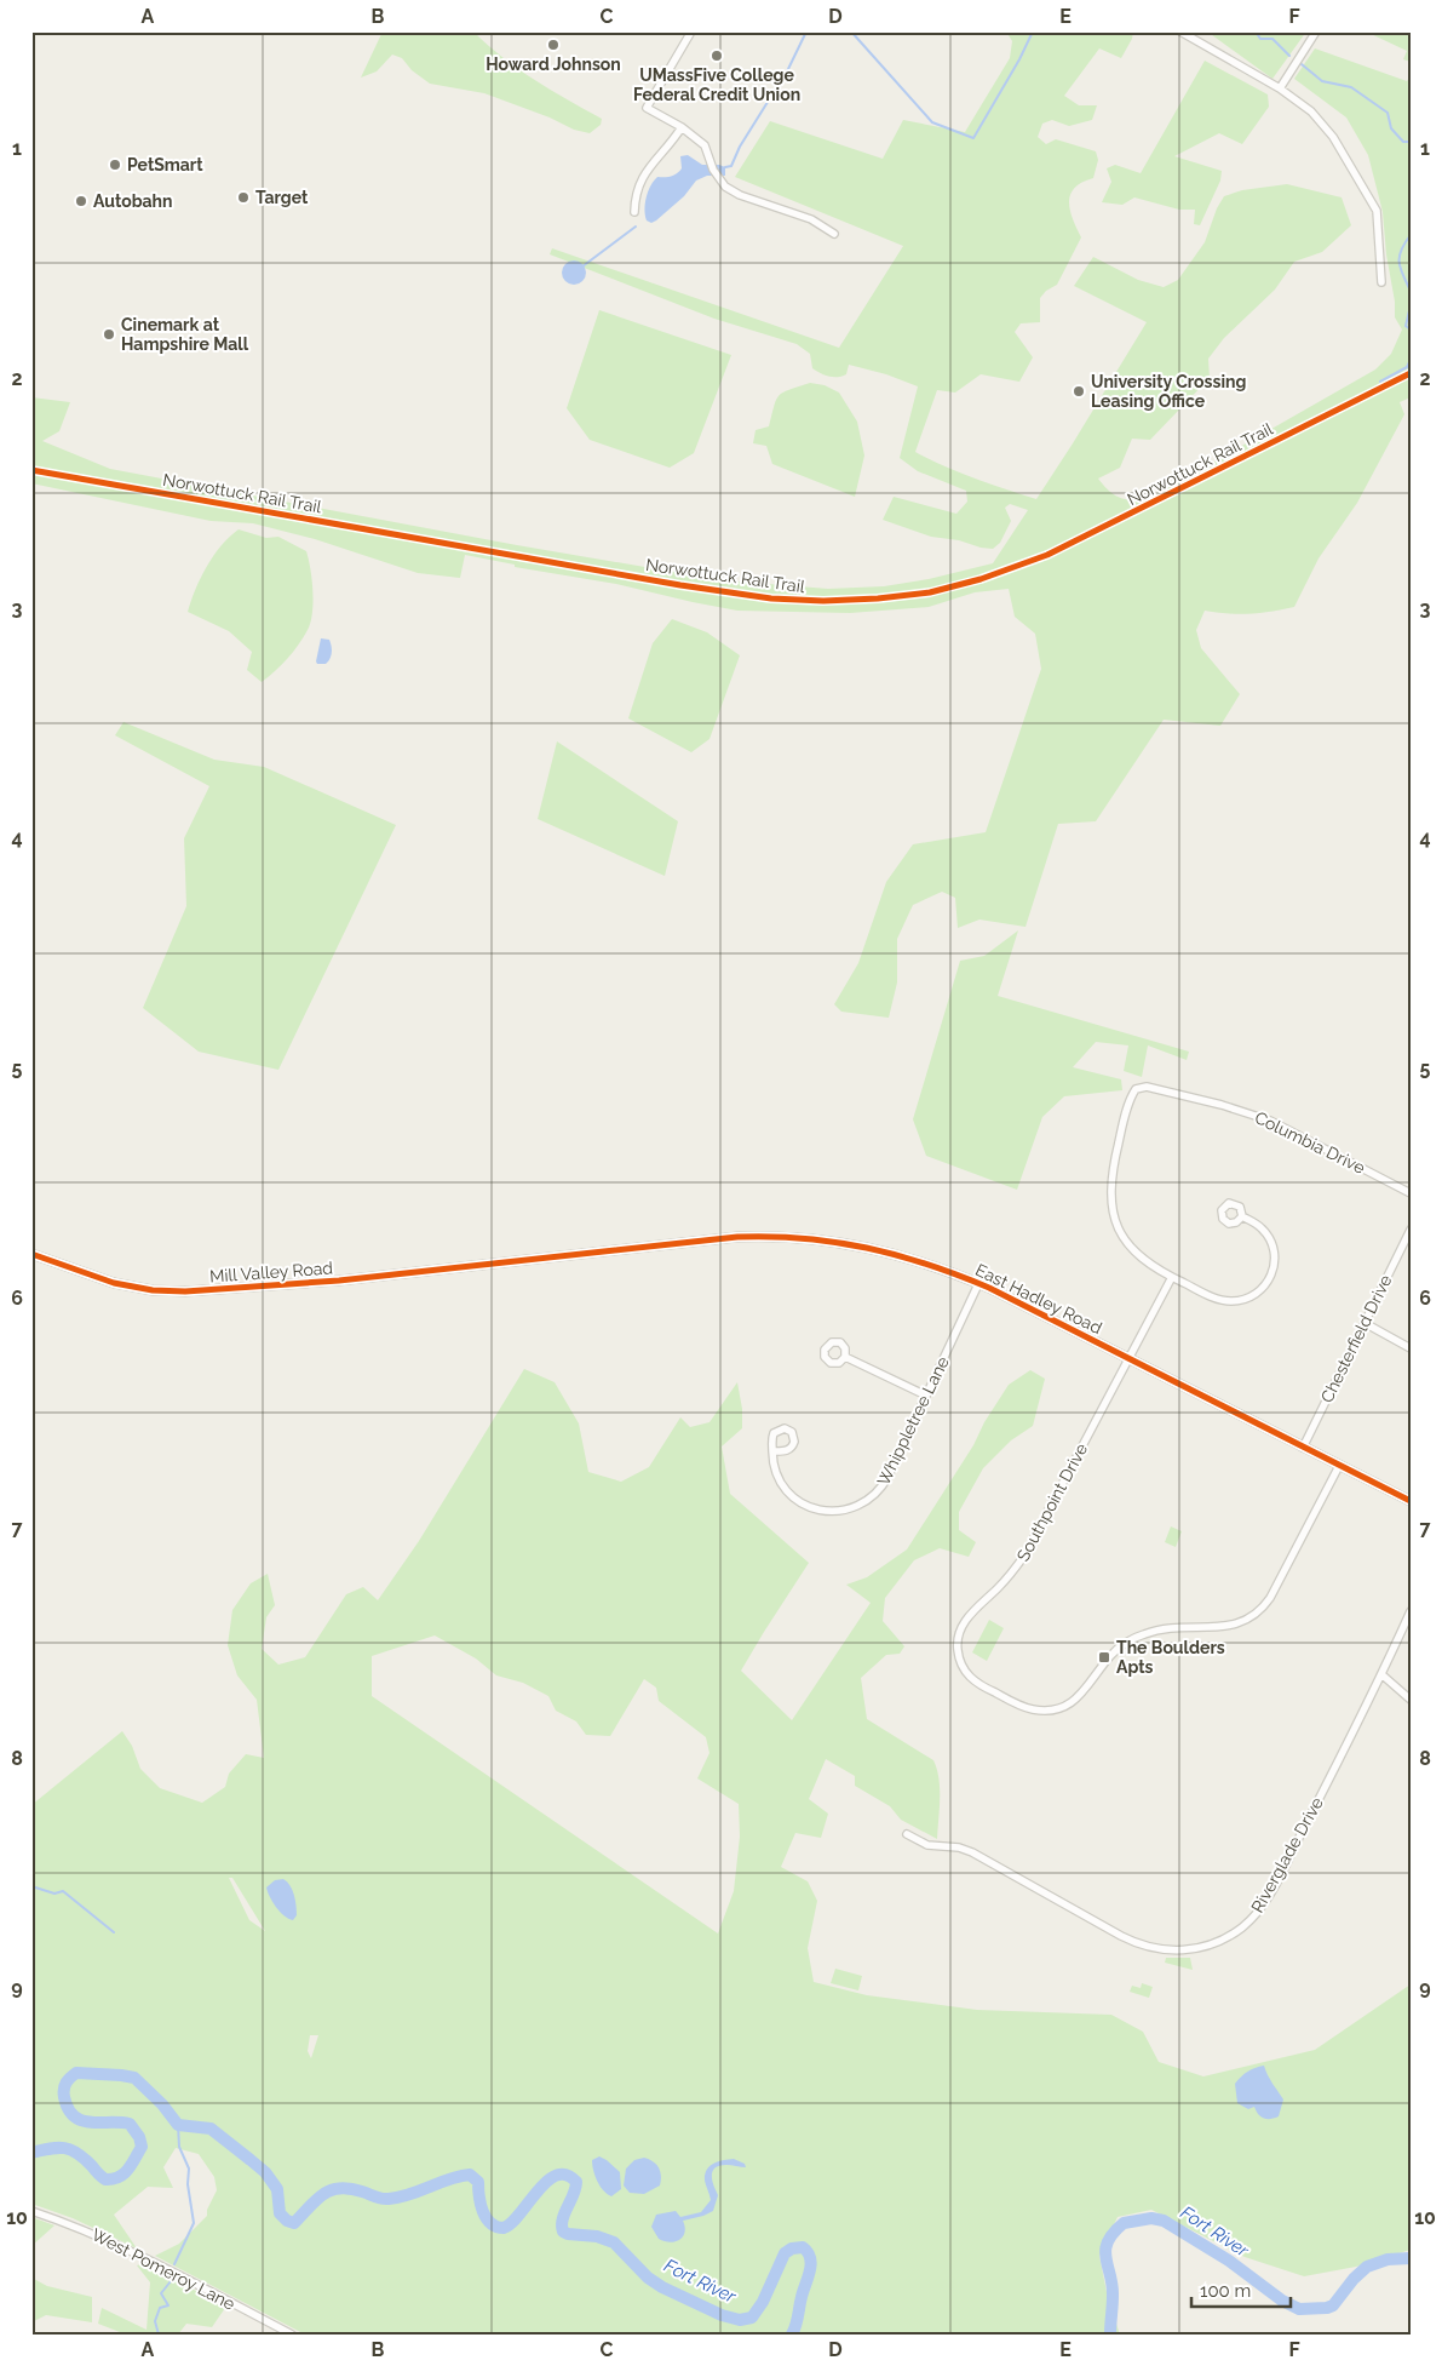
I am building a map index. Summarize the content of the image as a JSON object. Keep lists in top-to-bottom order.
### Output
{
  "streets": {
    "street": [
      "Columbia Drive",
      "Mill Valley Road",
      "East Hadley Road",
      "Chesterfield Drive",
      "Whippletree Lane",
      "Southpoint Drive",
      "Riverglade Drive",
      "West Pomeroy Lane"
    ],
    "cycle path": ["Norwottuck Rail Trail"]
  },
  "crossings": [
    ["Columbia Drive", "Southpoint Drive"],
    ["Mill Valley Road", "East Hadley Road"],
    ["East Hadley Road", "Chesterfield Drive"],
    ["East Hadley Road", "Whippletree Lane"],
    ["East Hadley Road", "Southpoint Drive"]
  ],
  "water": ["Fort River"],
  "places": {
    "other": [
      "Howard Johnson",
      "UMassFive College Federal Credit Union",
      "PetSmart",
      "Target",
      "Autobahn",
      "Cinemark at Hampshire Mall",
      "University Crossing Leasing Office"
    ],
    "transit": ["The Boulders Apts"]
  },
  "scale_bar": "100 m",
  "grid": {
    "columns": [
      "A",
      "B",
      "C",
      "D",
      "E",
      "F"
    ],
    "rows": [
      "1",
      "2",
      "3",
      "4",
      "5",
      "6",
      "7",
      "8",
      "9",
      "10"
    ]
  }
}
